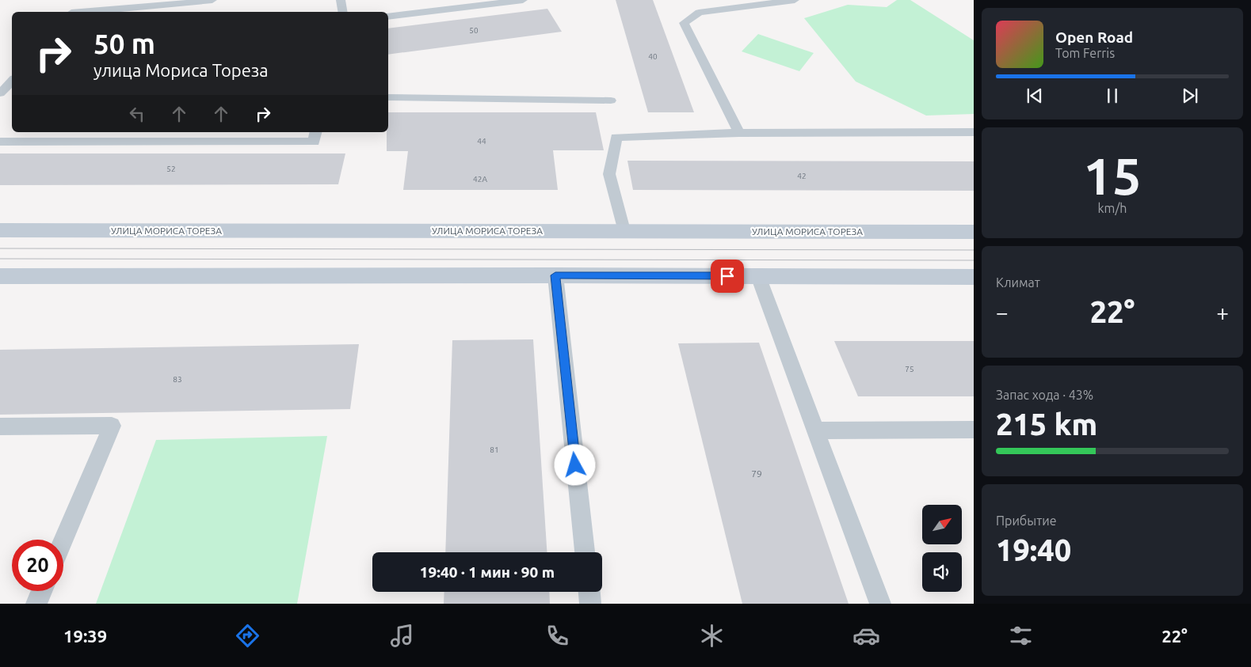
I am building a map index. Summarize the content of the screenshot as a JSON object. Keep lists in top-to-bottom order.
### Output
{
  "streets": {
    "street": ["УЛИЦА МОРИСА ТОРЕЗА"]
  },
  "house_numbers": [
    "50",
    "40",
    "44",
    "52",
    "42",
    "42А",
    "75",
    "83",
    "81",
    "79"
  ],
  "north": "top right",
  "page": {
    "turn": ["50 m", "улица Мориса Тореза"],
    "song": ["Open Road", "Tom Ferris"],
    "tile": [
      ["15", "km/h"],
      "Климат",
      ["Запас хода · 43%", "215 km"],
      ["Прибытие", "19:40"]
    ],
    "heat": ["−", "22°", "+"],
    "limit": "20",
    "trip": "19:40 · 1 мин · 90 m",
    "tabs": ["19:39", "22°"]
  }
}
